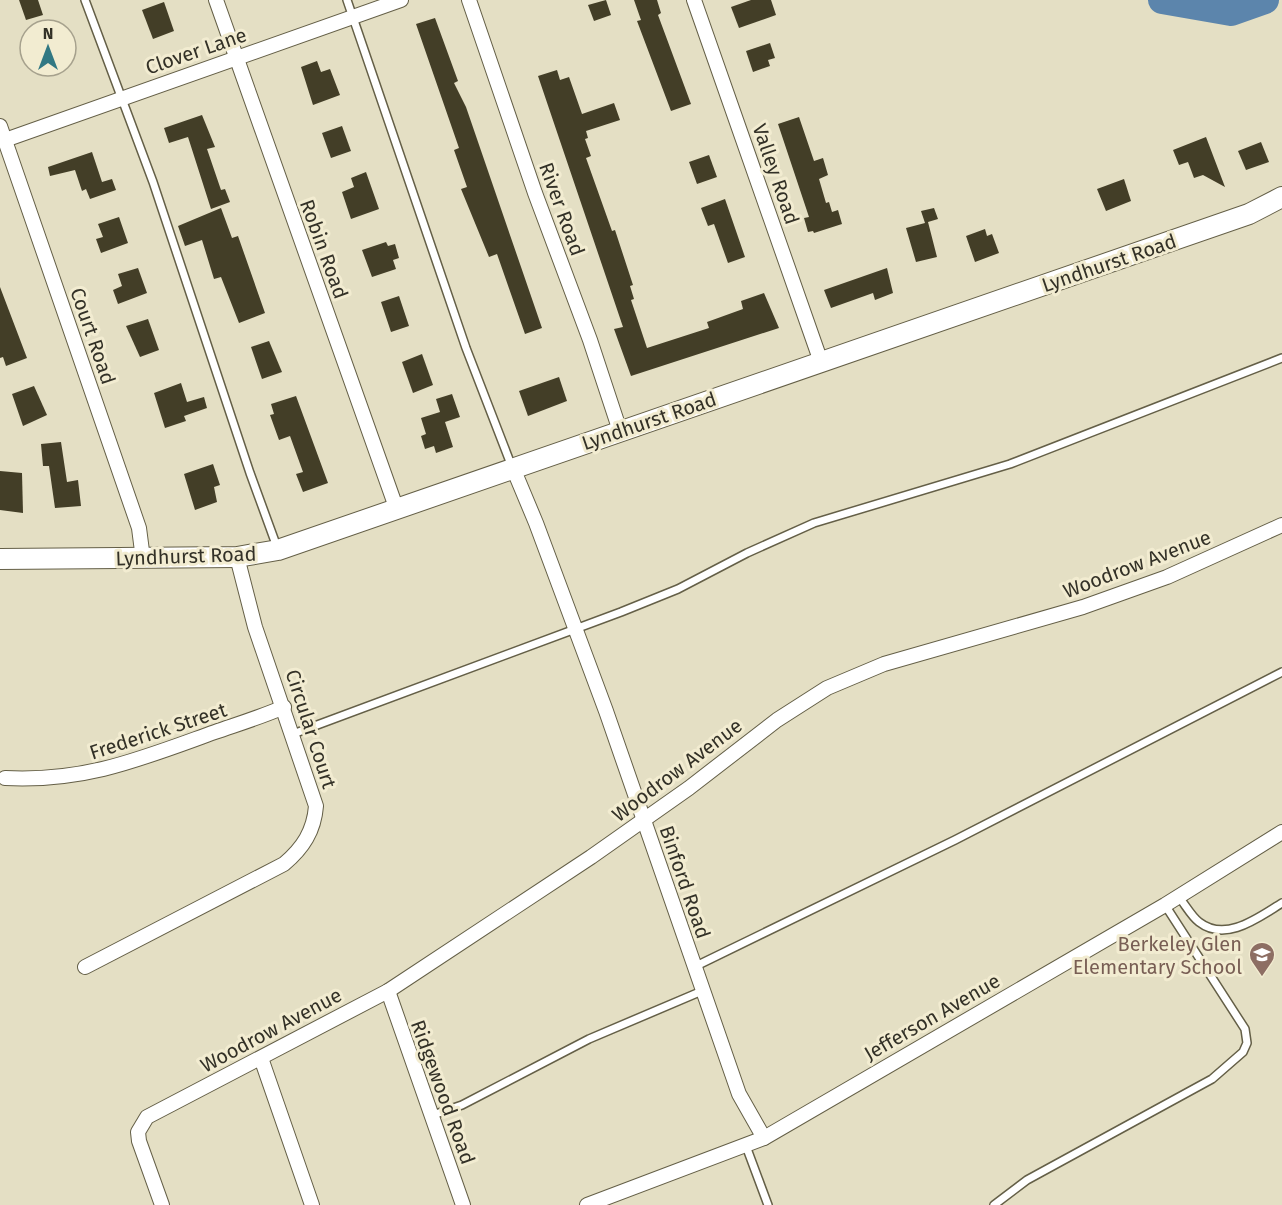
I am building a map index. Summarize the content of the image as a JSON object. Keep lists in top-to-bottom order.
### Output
{
  "streets": {
    "main road": ["Lyndhurst Road"],
    "street": [
      "Clover Lane",
      "Valley Road",
      "River Road",
      "Robin Road",
      "Court Road",
      "Woodrow Avenue",
      "Circular Court",
      "Frederick Street",
      "Binford Road",
      "Jefferson Avenue",
      "Ridgewood Road"
    ]
  },
  "crossings": [
    ["Clover Lane", "Robin Road"],
    ["Clover Lane", "Court Road"],
    ["Valley Road", "Lyndhurst Road"],
    ["River Road", "Lyndhurst Road"],
    ["Robin Road", "Lyndhurst Road"],
    ["Lyndhurst Road", "Court Road"],
    ["Lyndhurst Road", "Circular Court"],
    ["Lyndhurst Road", "Binford Road"],
    ["Woodrow Avenue", "Binford Road"],
    ["Woodrow Avenue", "Ridgewood Road"],
    ["Circular Court", "Frederick Street"],
    ["Binford Road", "Jefferson Avenue"]
  ],
  "places": {
    "school or university": ["Berkeley Glen Elementary School"]
  },
  "north": "top"
}
